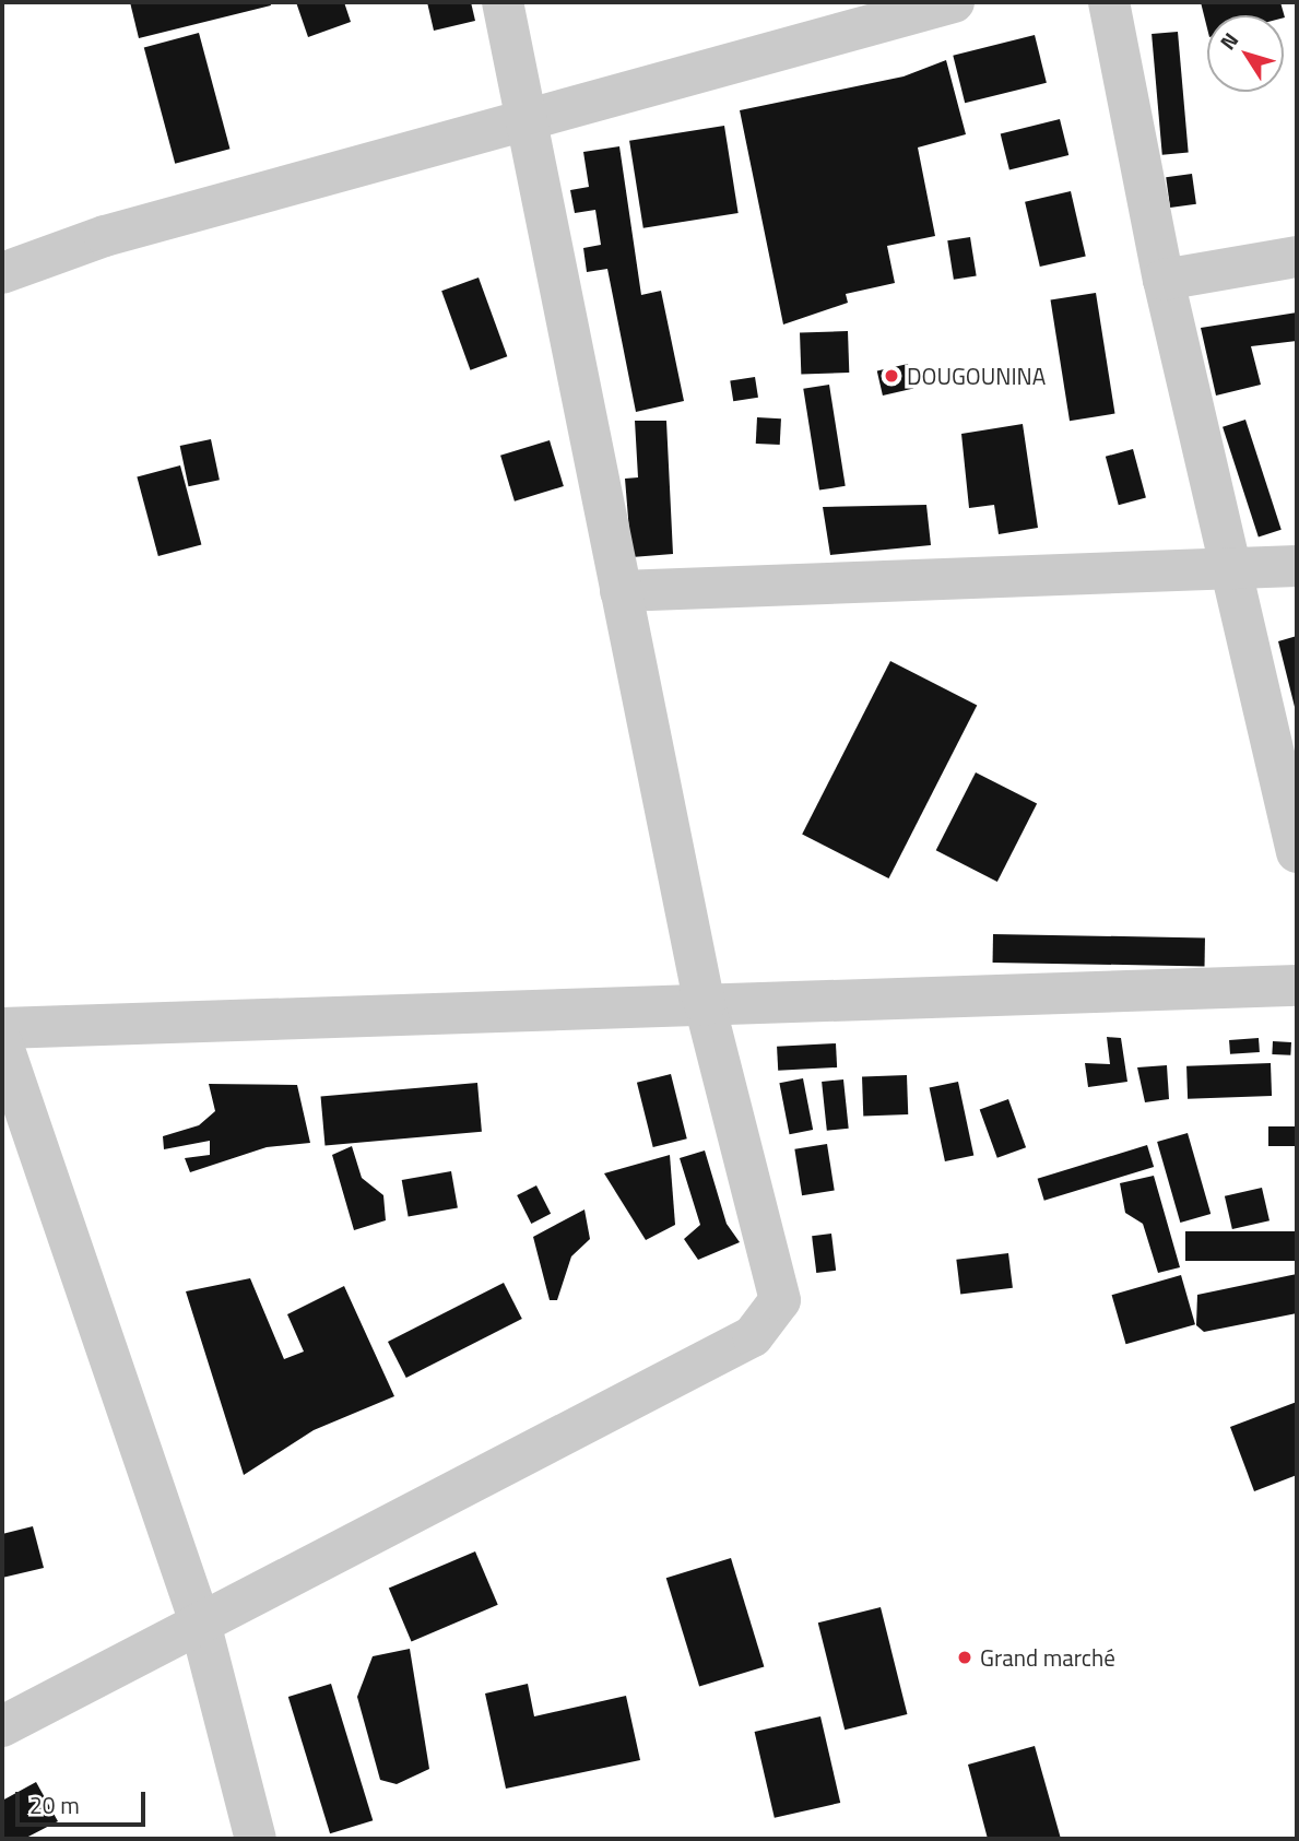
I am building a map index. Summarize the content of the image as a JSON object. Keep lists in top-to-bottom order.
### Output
{
  "places": ["DOUGOUNINA", "Grand marché"],
  "scale_bar": "20 m",
  "north": "top left"
}
